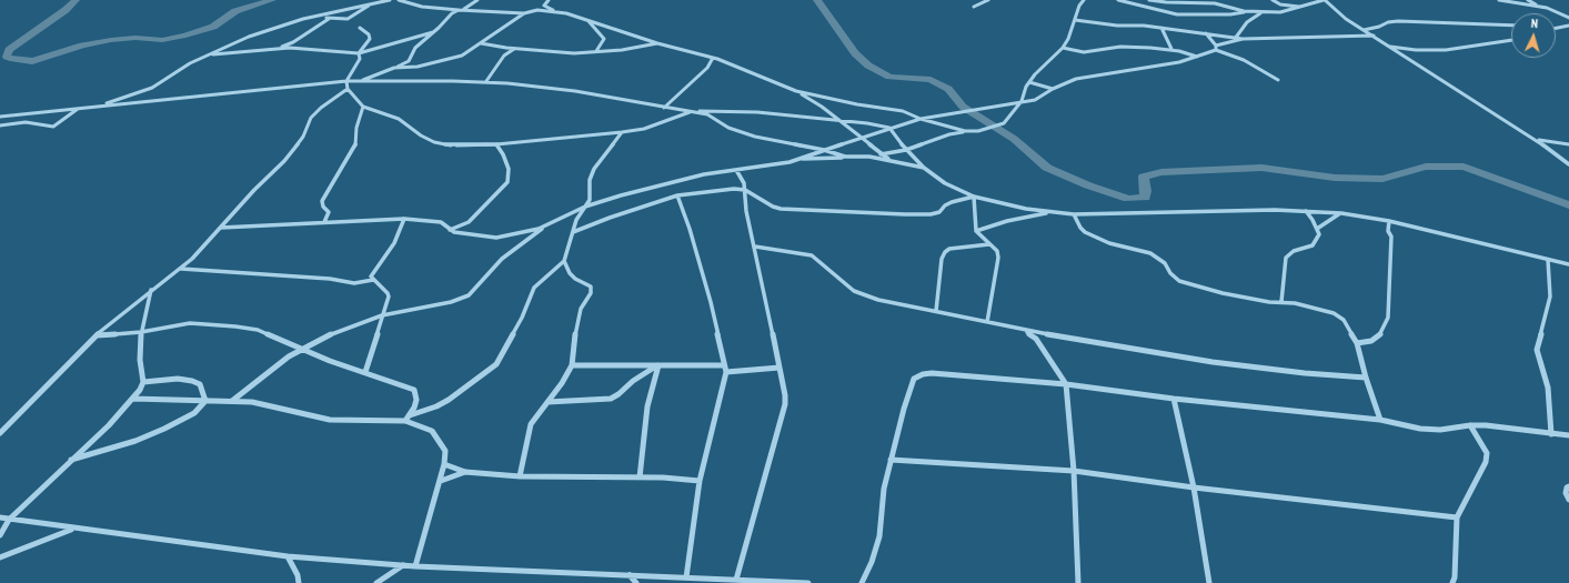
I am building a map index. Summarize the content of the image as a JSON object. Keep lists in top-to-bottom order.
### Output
{
  "north": "top"
}
